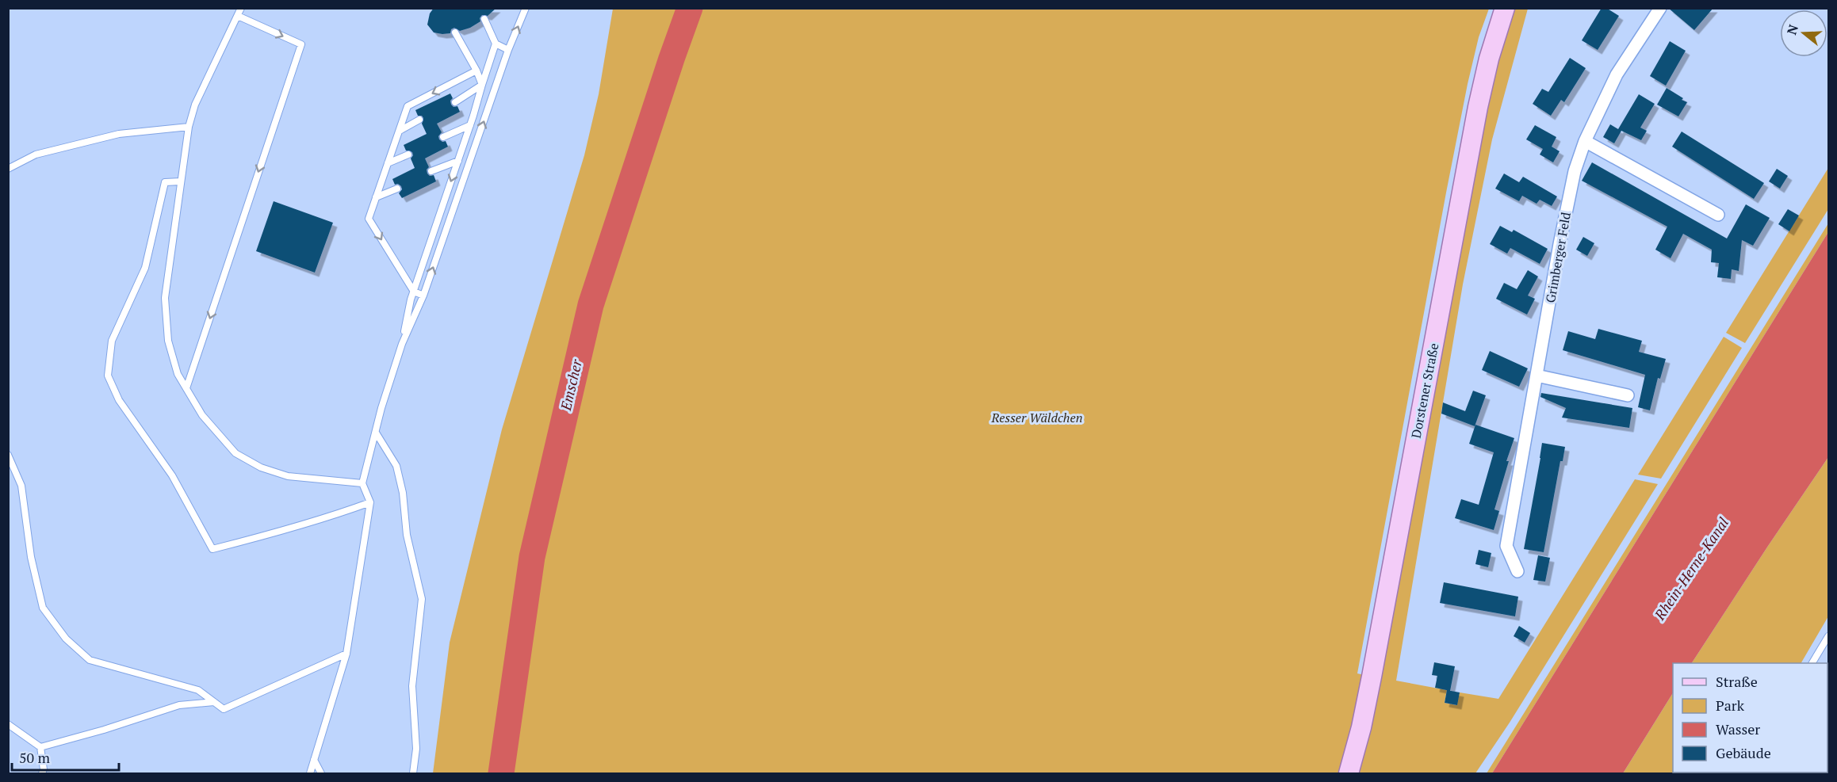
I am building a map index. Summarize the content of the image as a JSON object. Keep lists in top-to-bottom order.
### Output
{
  "streets": {
    "main road": ["Dorstener Straße"],
    "street": ["Grimberger Feld"]
  },
  "water": ["Emscher", "Rhein-Herne-Kanal"],
  "parks": ["Resser Wäldchen"],
  "legend": [
    "Straße",
    "Park",
    "Wasser",
    "Gebäude"
  ],
  "scale_bar": "50 m",
  "north": "left"
}
